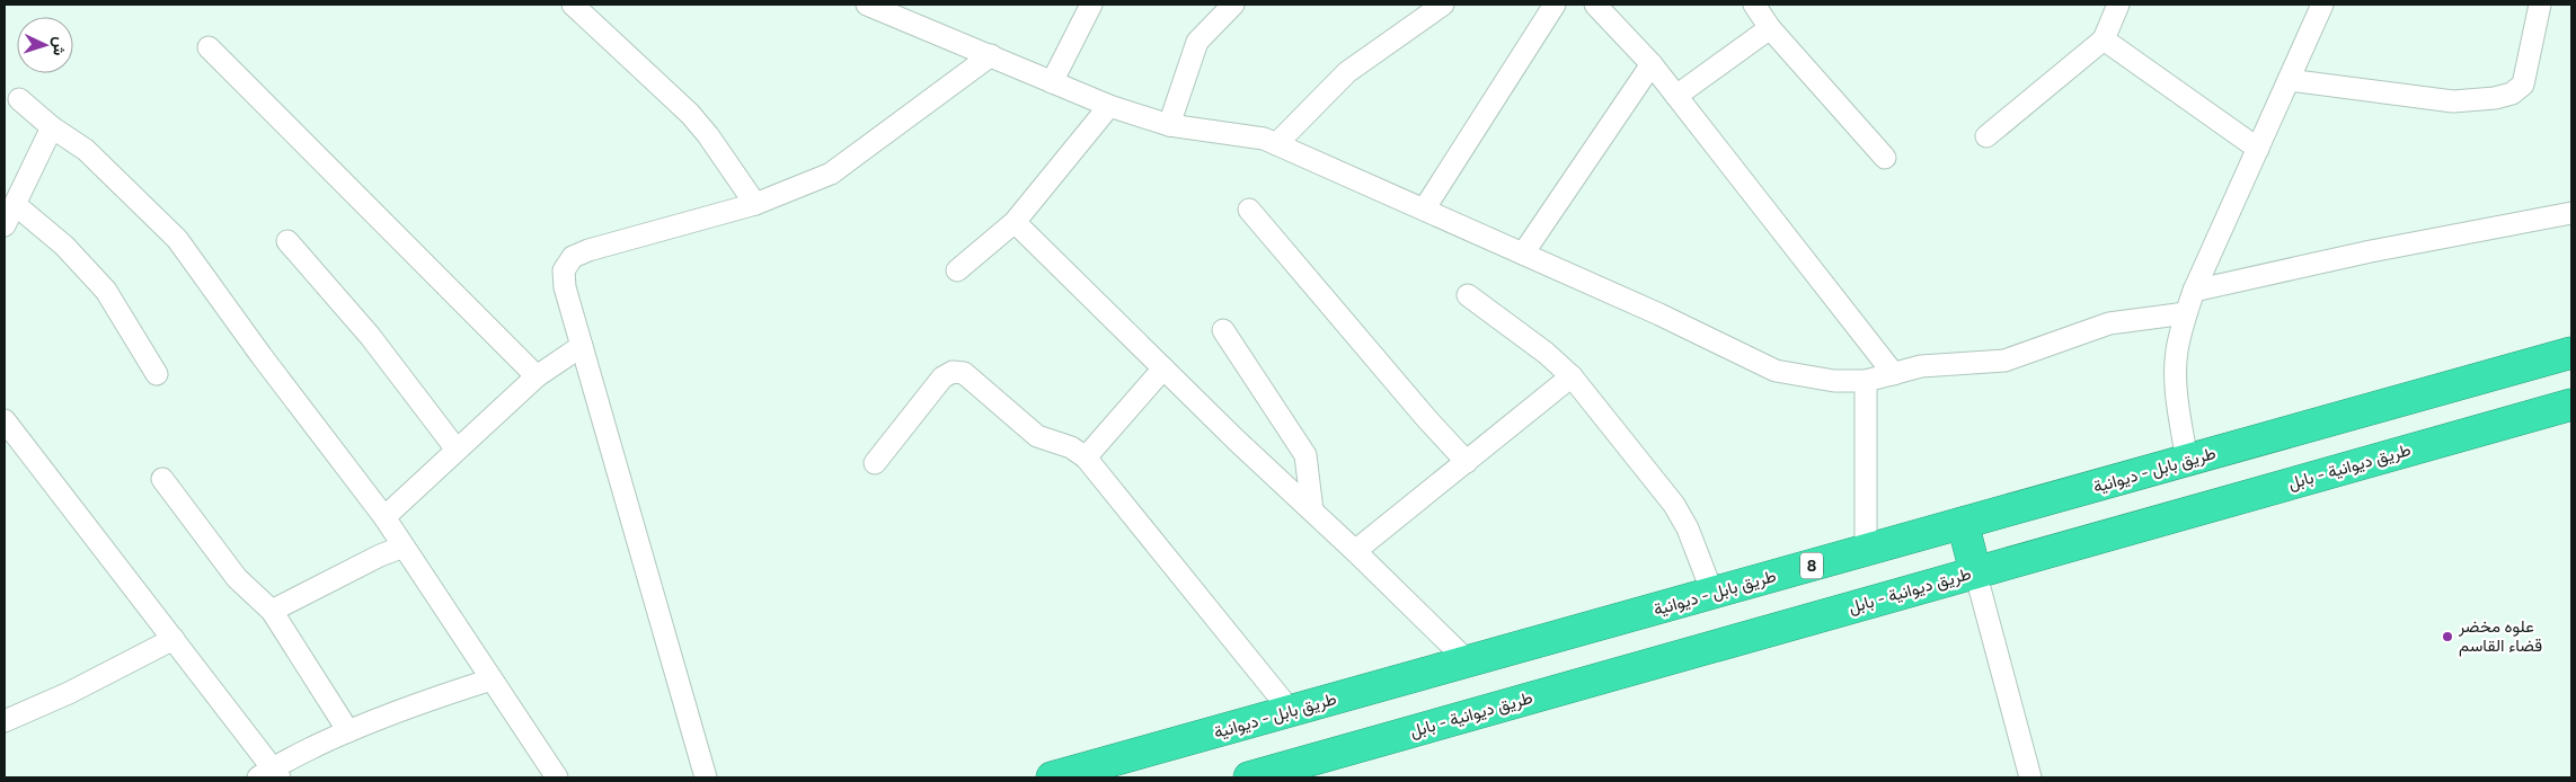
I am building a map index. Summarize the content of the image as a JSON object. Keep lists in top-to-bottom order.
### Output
{
  "streets": {
    "highway": ["طريق ديوانية - بابل", "طريق بابل - ديوانية", "8"]
  },
  "places": ["علوه مخضر قضاء القاسم"],
  "north": "right"
}
